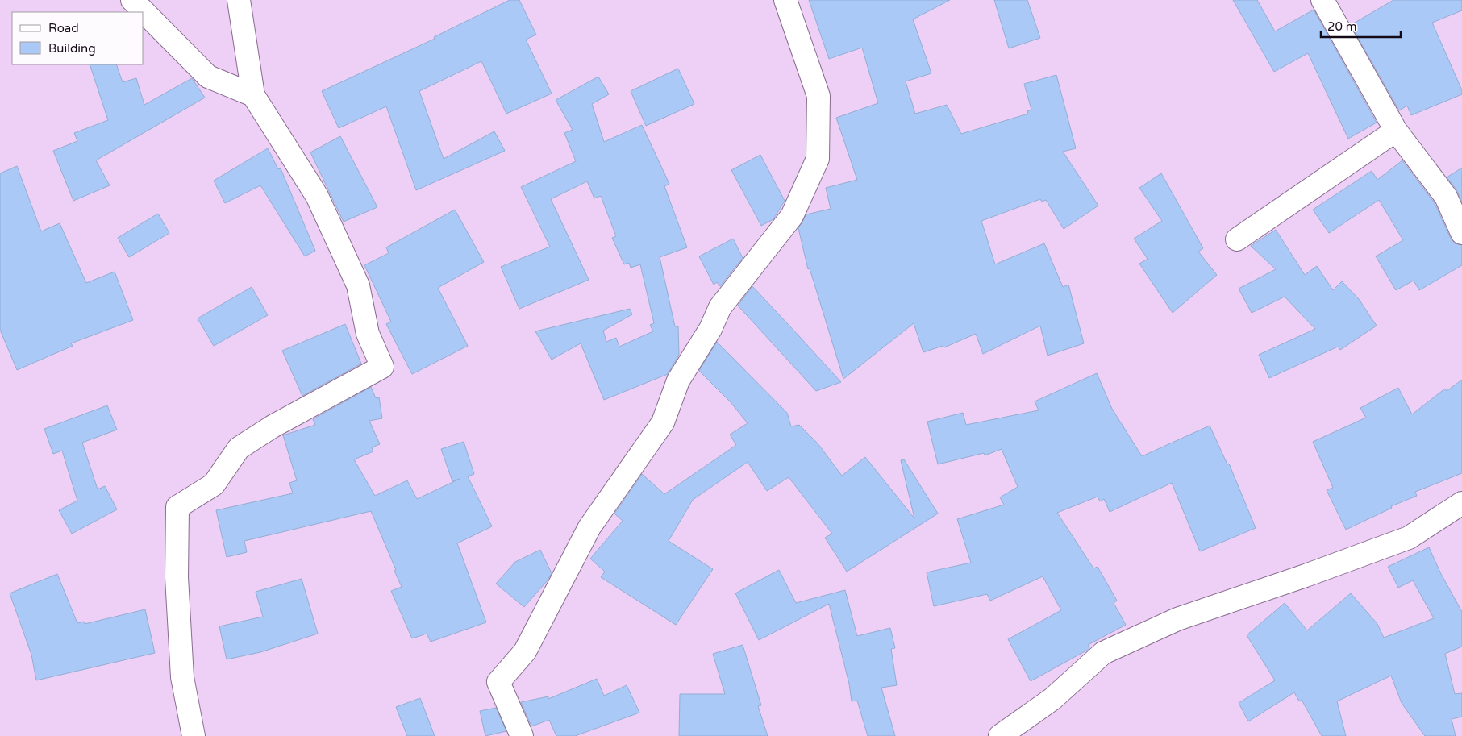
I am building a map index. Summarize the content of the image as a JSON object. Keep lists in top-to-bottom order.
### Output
{
  "legend": ["Road", "Building"],
  "scale_bar": "20 m"
}
